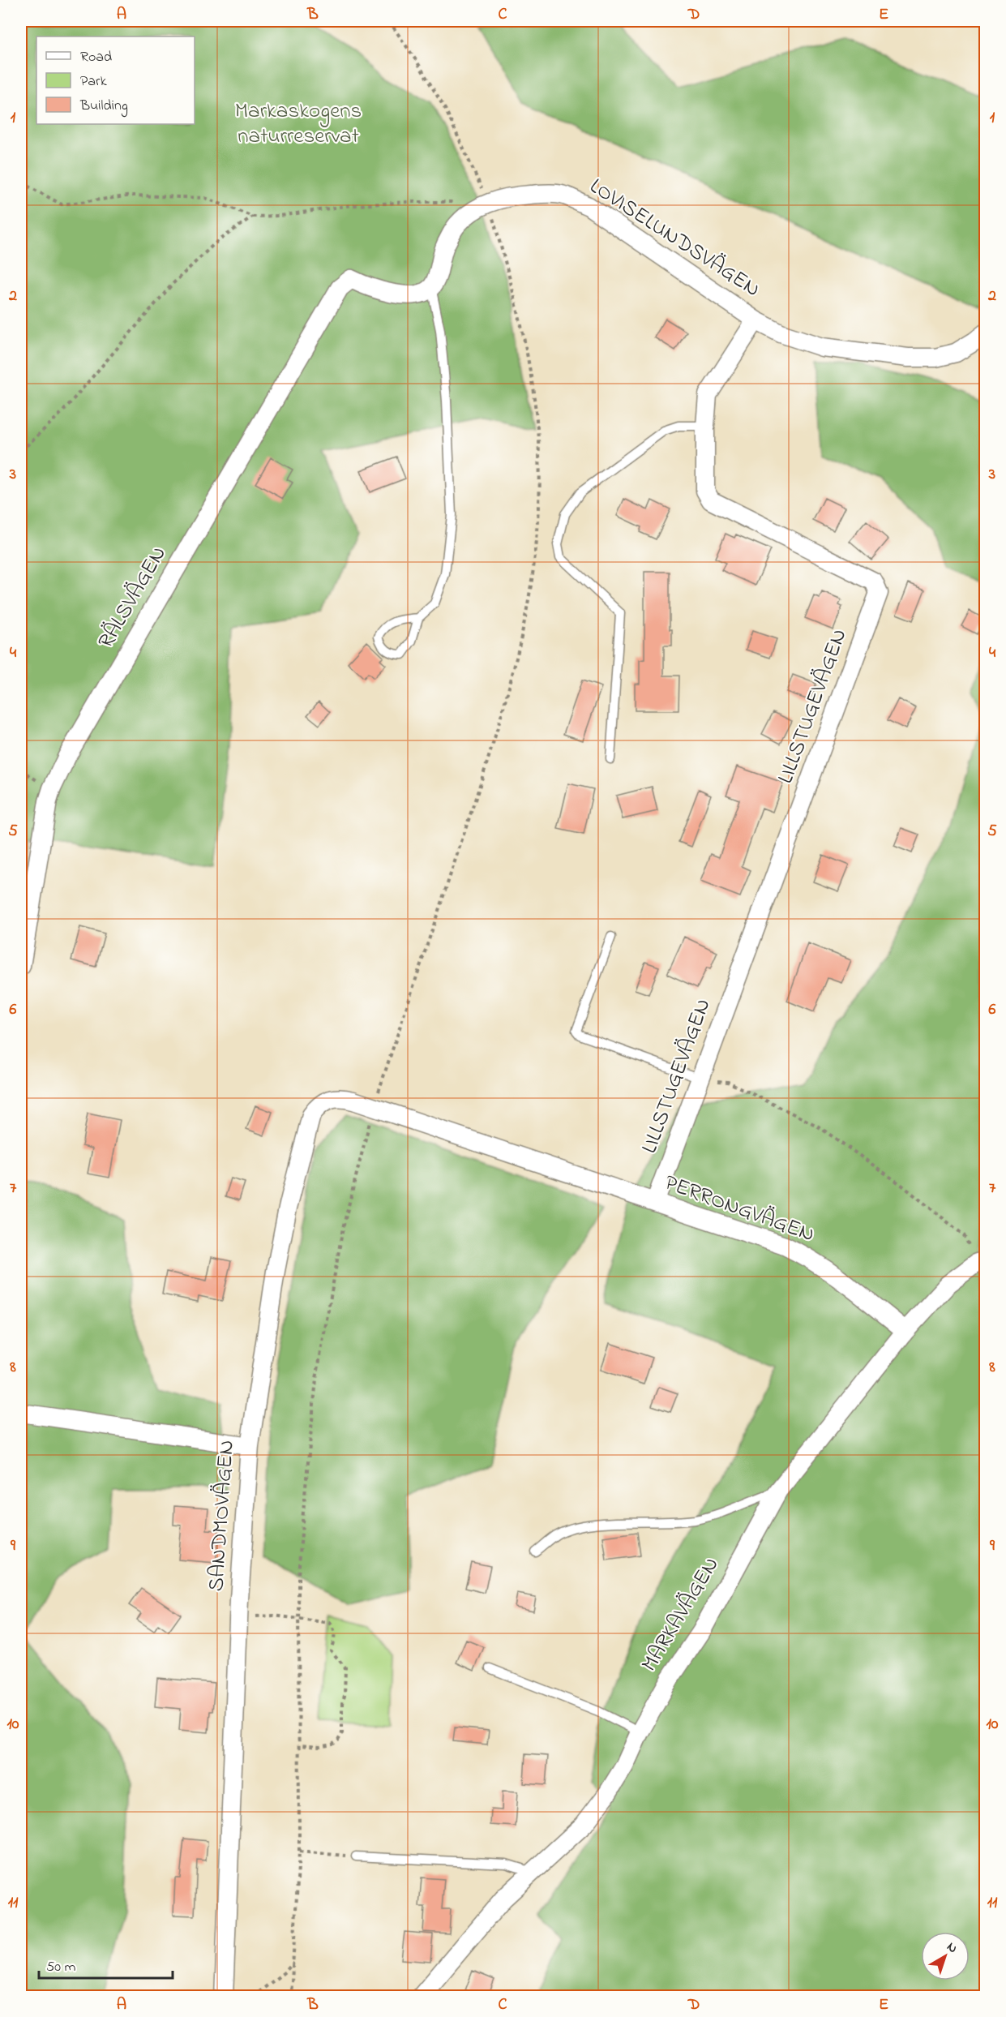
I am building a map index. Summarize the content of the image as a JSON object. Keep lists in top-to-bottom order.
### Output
{
  "streets": {
    "street": [
      "LOVISELUNDSVÄGEN",
      "RÄLSVÄGEN",
      "LILLSTUGEVÄGEN",
      "PERRONGVÄGEN",
      "SANDMOVÄGEN",
      "MARKAVÄGEN"
    ]
  },
  "crossings": [
    ["LOVISELUNDSVÄGEN", "RÄLSVÄGEN"],
    ["LOVISELUNDSVÄGEN", "LILLSTUGEVÄGEN"],
    ["LILLSTUGEVÄGEN", "PERRONGVÄGEN"],
    ["PERRONGVÄGEN", "SANDMOVÄGEN"],
    ["PERRONGVÄGEN", "MARKAVÄGEN"]
  ],
  "parks": ["Markaskogens naturreservat"],
  "legend": ["Road", "Park", "Building"],
  "scale_bar": "50 m",
  "north": "top right",
  "grid": {
    "columns": [
      "A",
      "B",
      "C",
      "D",
      "E"
    ],
    "rows": [
      "1",
      "2",
      "3",
      "4",
      "5",
      "6",
      "7",
      "8",
      "9",
      "10",
      "11"
    ]
  }
}
